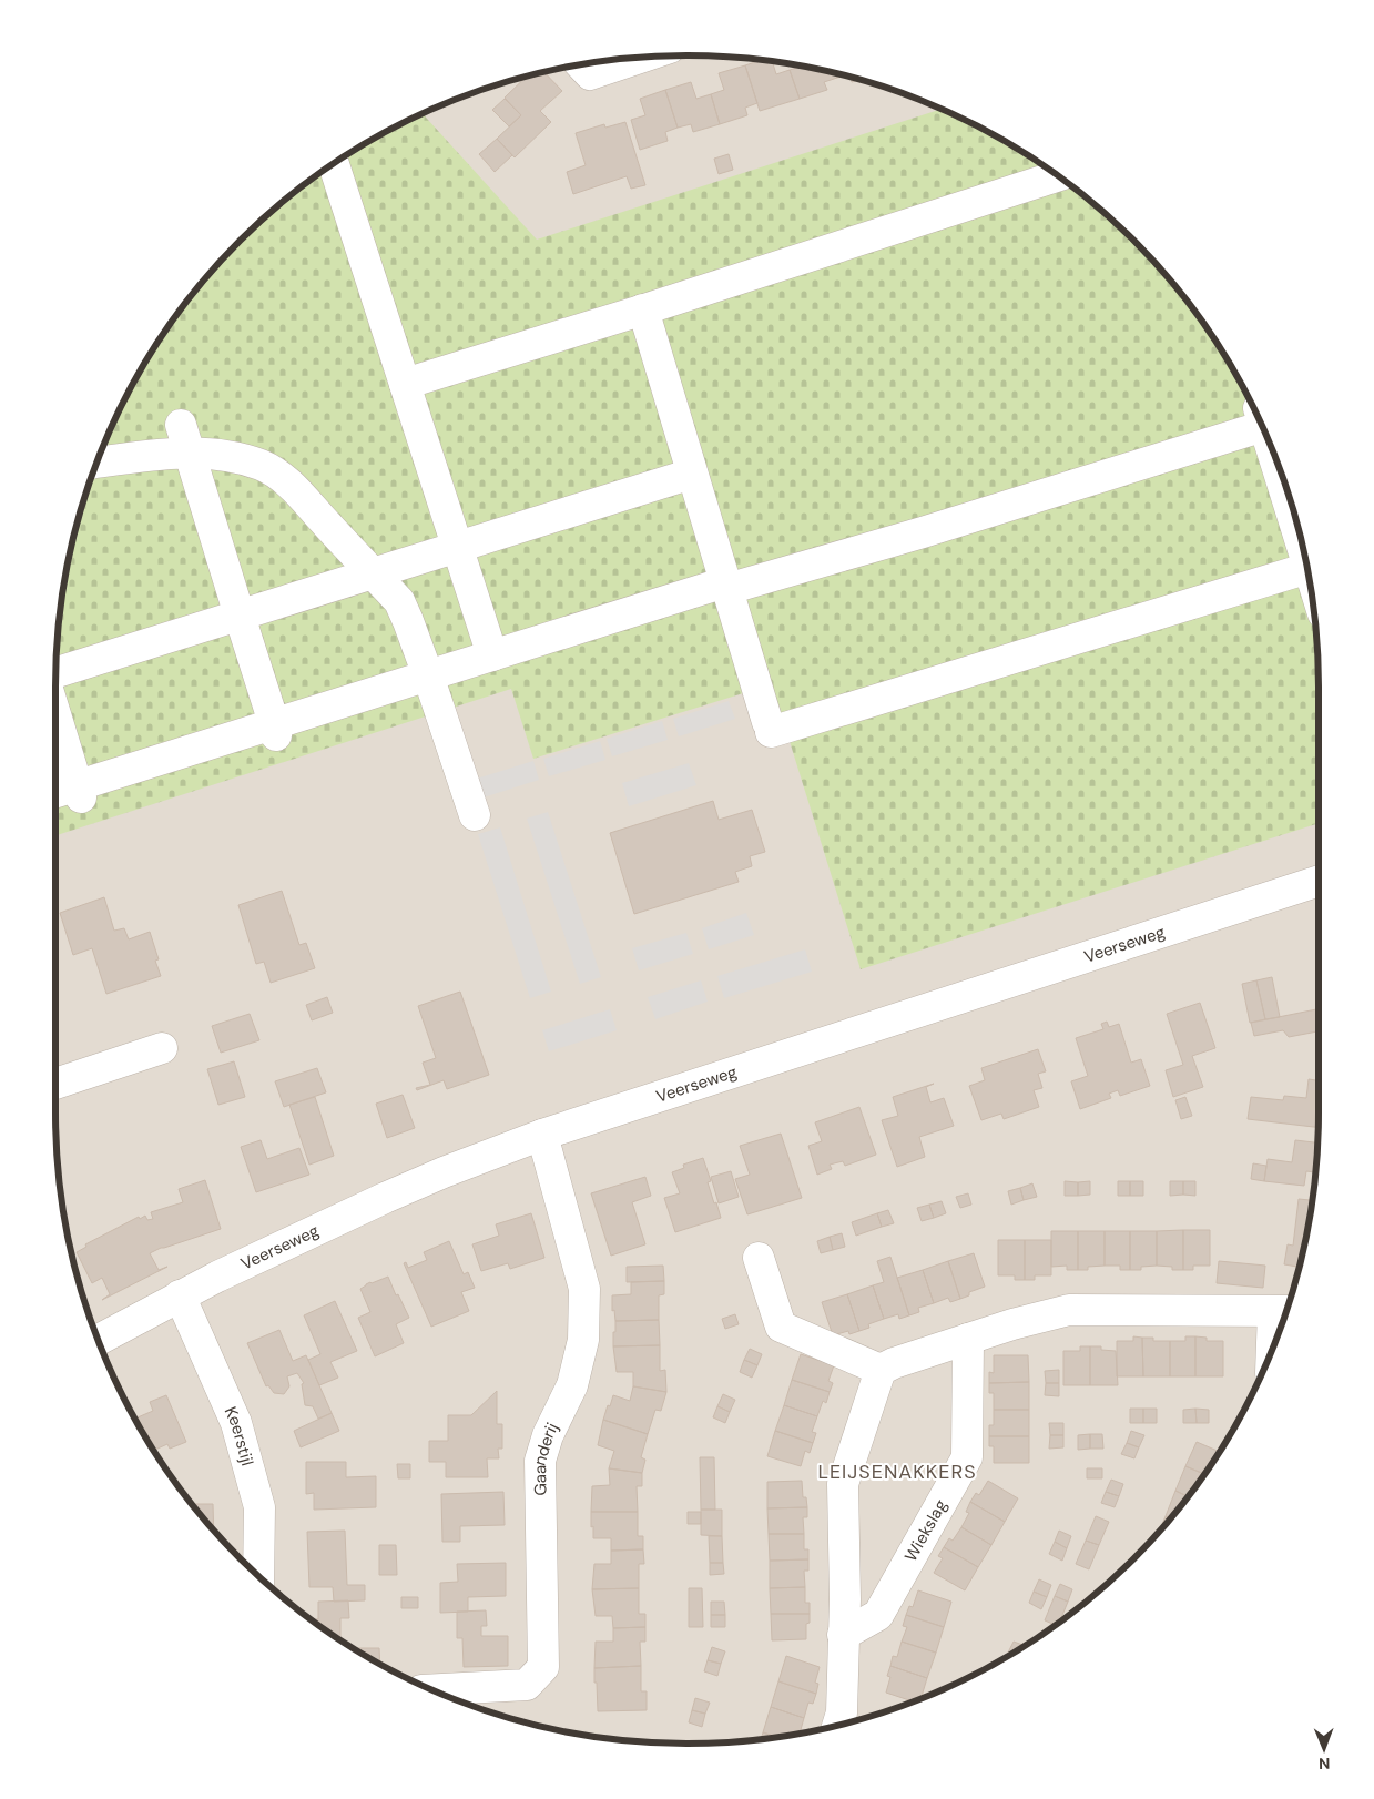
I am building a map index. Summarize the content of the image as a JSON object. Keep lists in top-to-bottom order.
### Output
{
  "streets": {
    "street": [
      "Veerseweg",
      "Keerstijl",
      "Gaanderij",
      "Wiekslag"
    ]
  },
  "crossings": [
    ["Veerseweg", "Keerstijl"],
    ["Veerseweg", "Gaanderij"]
  ],
  "districts": ["LEIJSENAKKERS"],
  "north": "bottom"
}
